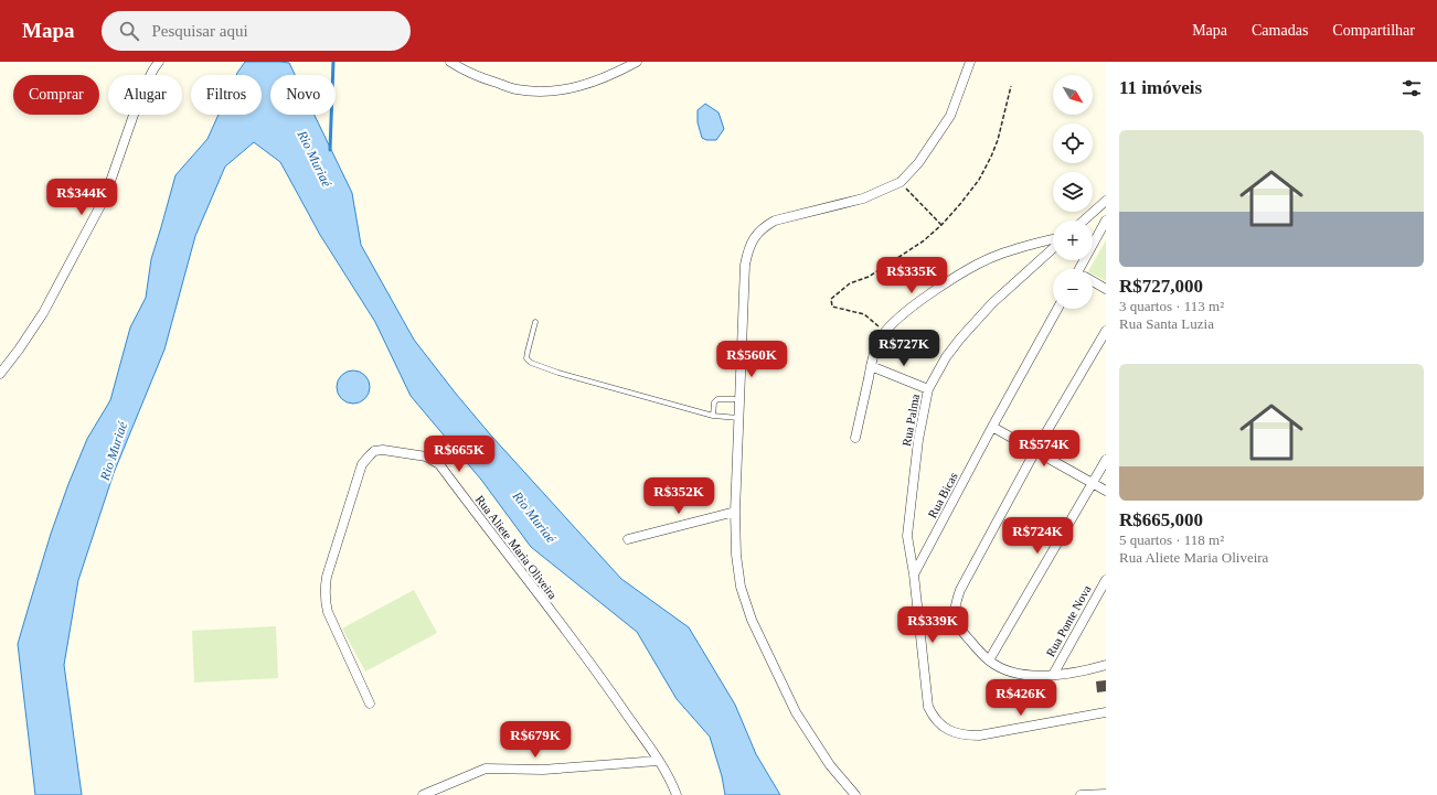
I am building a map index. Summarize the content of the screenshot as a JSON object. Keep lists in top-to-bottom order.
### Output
{
  "streets": {
    "street": [
      "Rua Palma",
      "Rua Bicas",
      "Rua Aliete Maria Oliveira",
      "Rua Ponte Nova"
    ]
  },
  "crossings": [
    ["Rua Palma", "Rua Bicas"]
  ],
  "water": ["Rio Muriaé"],
  "north": "bottom right",
  "page": {
    "header": "Mapa",
    "search": "Pesquisar aqui",
    "nav": ["Mapa", "Camadas", "Compartilhar"],
    "heading": "11 imóveis",
    "map_buttons": ["+", "−"],
    "chip": [
      "Comprar",
      "Alugar",
      "Filtros",
      "Novo"
    ],
    "list": [
      {
        "name": "R$727,000",
        "note": "3 quartos · 113 m² · Rua Santa Luzia"
      },
      {
        "name": "R$665,000",
        "note": "5 quartos · 118 m² · Rua Aliete Maria Oliveira"
      }
    ],
    "price": [
      "R$344K",
      "R$335K",
      "R$727K",
      "R$560K",
      "R$574K",
      "R$665K",
      "R$352K",
      "R$724K",
      "R$339K",
      "R$426K",
      "R$679K"
    ]
  }
}
